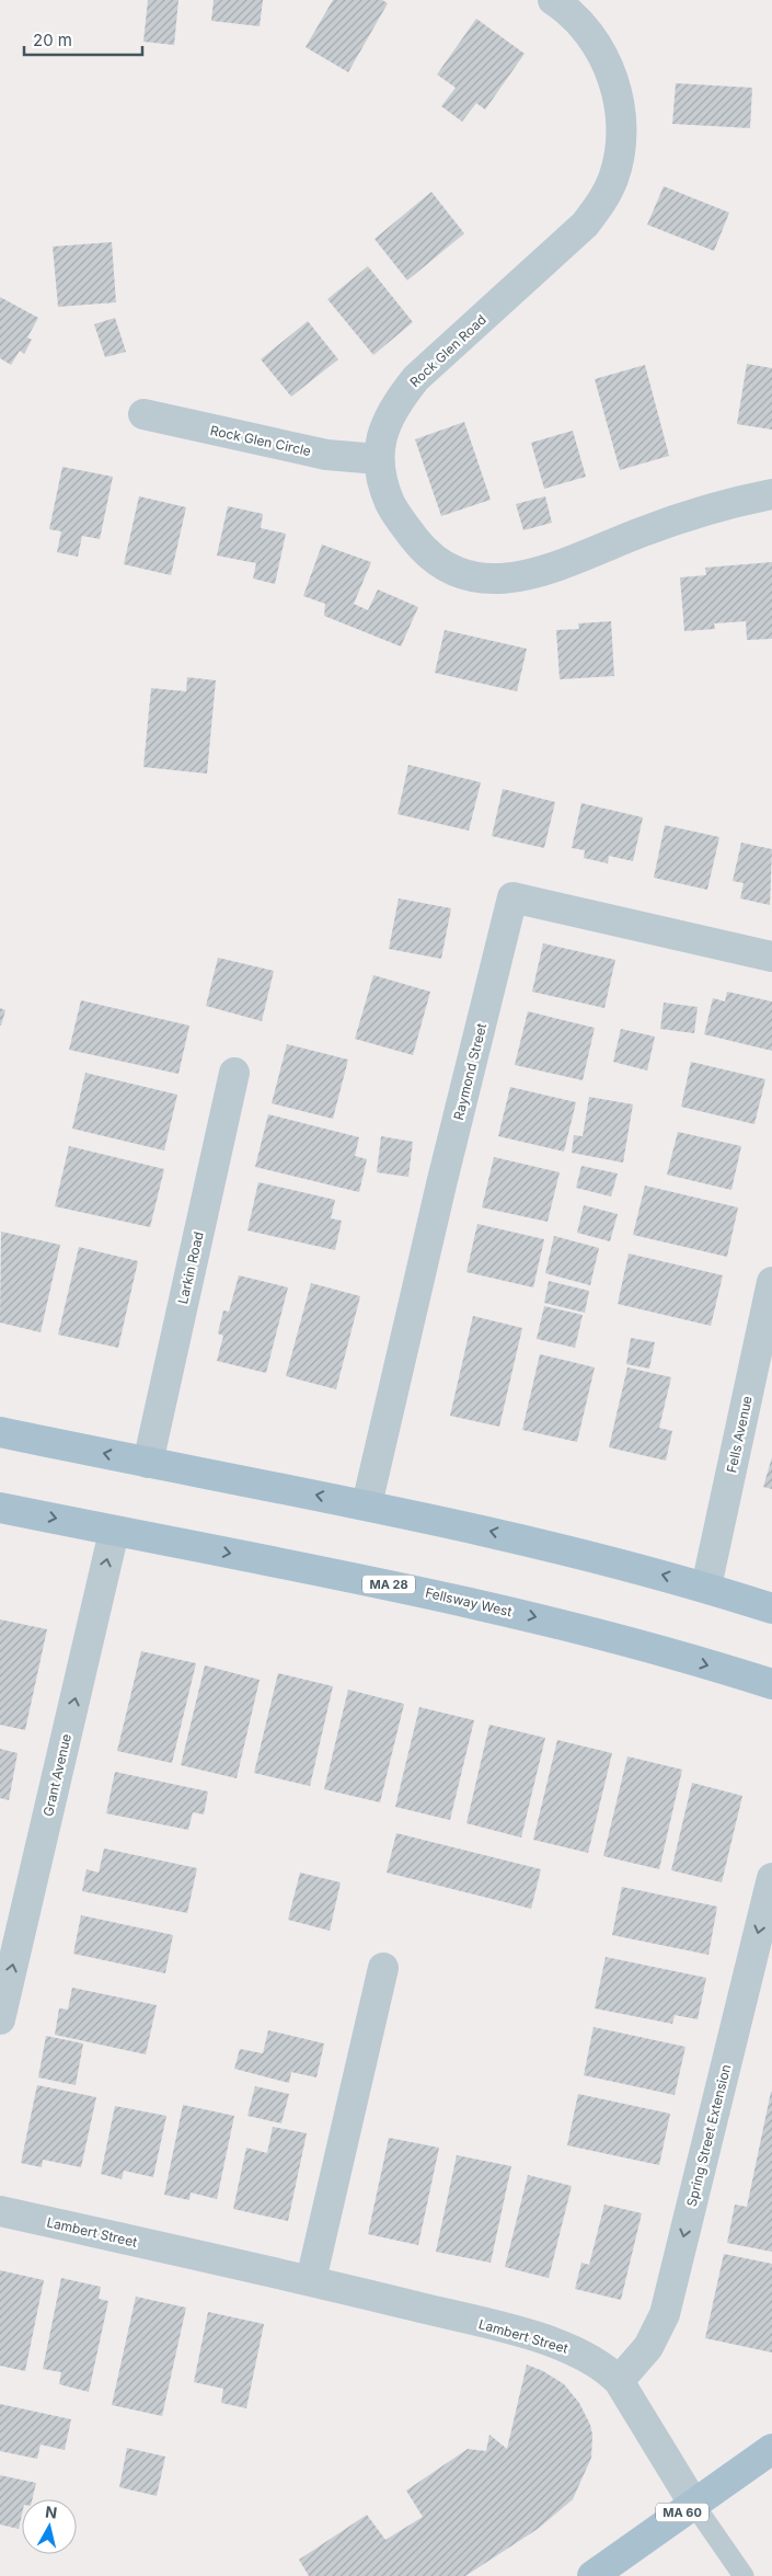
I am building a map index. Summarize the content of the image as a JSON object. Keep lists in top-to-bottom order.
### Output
{
  "streets": {
    "main road": ["MA 28", "Fellsway West", "MA 60"],
    "street": [
      "Rock Glen Road",
      "Rock Glen Circle",
      "Raymond Street",
      "Larkin Road",
      "Fells Avenue",
      "Grant Avenue",
      "Spring Street Extension",
      "Lambert Street"
    ]
  },
  "crossings": [
    ["Rock Glen Road", "Rock Glen Circle"],
    ["Fellsway West", "Grant Avenue"],
    ["Spring Street Extension", "Lambert Street"],
    ["Lambert Street", "MA 60"]
  ],
  "one_way": ["Grant Avenue", "Spring Street Extension"],
  "scale_bar": "20 m",
  "north": "top"
}
